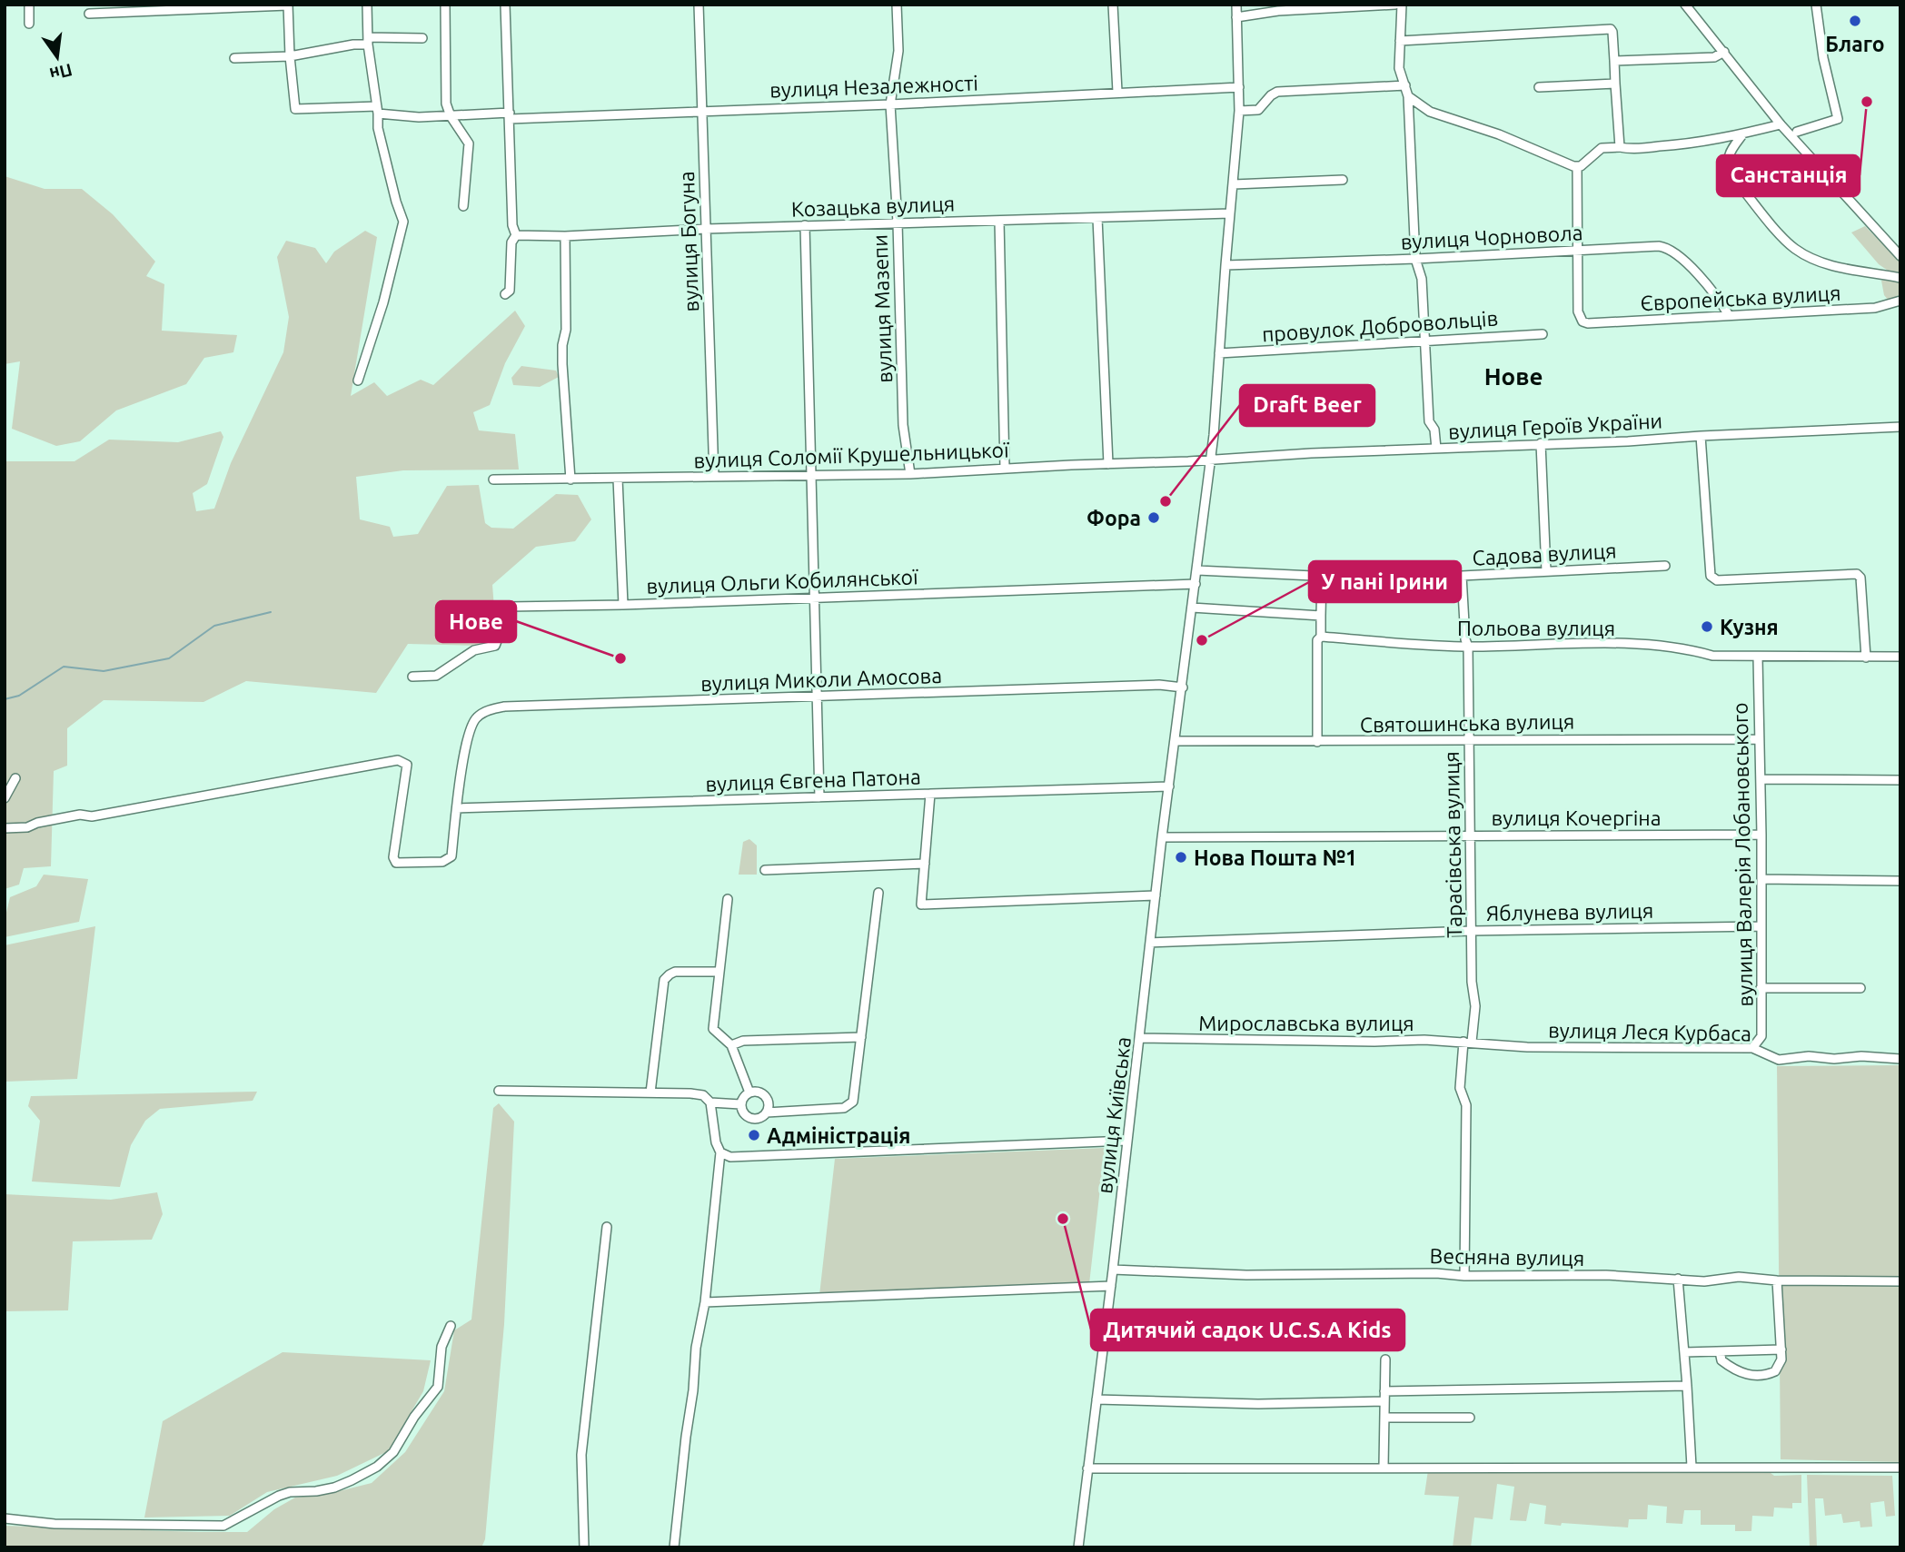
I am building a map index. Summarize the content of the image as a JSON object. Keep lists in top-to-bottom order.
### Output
{
  "streets": {
    "street": [
      "вулиця Незалежності",
      "Козацька вулиця",
      "вулиця Чорновола",
      "вулиця Богуна",
      "Європейська вулиця",
      "вулиця Мазепи",
      "провулок Добровольців",
      "вулиця Героїв України",
      "вулиця Соломії Крушельницької",
      "Садова вулиця",
      "вулиця Ольги Кобилянської",
      "Польова вулиця",
      "вулиця Миколи Амосова",
      "Святошинська вулиця",
      "вулиця Євгена Патона",
      "вулиця Кочергіна",
      "Тарасівська вулиця",
      "вулиця Валерія Лобановського",
      "Яблунева вулиця",
      "Мирославська вулиця",
      "вулиця Леся Курбаса",
      "вулиця Київська",
      "Весняна вулиця"
    ]
  },
  "crossings": [
    ["вулиця Незалежності", "вулиця Богуна"],
    ["вулиця Незалежності", "вулиця Мазепи"],
    ["вулиця Незалежності", "вулиця Київська"],
    ["Козацька вулиця", "вулиця Богуна"],
    ["Козацька вулиця", "вулиця Мазепи"],
    ["Козацька вулиця", "вулиця Київська"],
    ["вулиця Чорновола", "Європейська вулиця"],
    ["вулиця Чорновола", "вулиця Київська"],
    ["вулиця Богуна", "вулиця Соломії Крушельницької"],
    ["вулиця Мазепи", "вулиця Соломії Крушельницької"],
    ["провулок Добровольців", "вулиця Київська"],
    ["вулиця Героїв України", "вулиця Соломії Крушельницької"],
    ["вулиця Героїв України", "вулиця Київська"],
    ["вулиця Соломії Крушельницької", "вулиця Київська"],
    ["Садова вулиця", "Тарасівська вулиця"],
    ["Садова вулиця", "вулиця Київська"],
    ["вулиця Ольги Кобилянської", "вулиця Київська"],
    ["Польова вулиця", "Тарасівська вулиця"],
    ["Польова вулиця", "вулиця Валерія Лобановського"],
    ["вулиця Миколи Амосова", "вулиця Євгена Патона"],
    ["вулиця Миколи Амосова", "вулиця Київська"],
    ["Святошинська вулиця", "Тарасівська вулиця"],
    ["Святошинська вулиця", "вулиця Валерія Лобановського"],
    ["Святошинська вулиця", "вулиця Київська"],
    ["вулиця Євгена Патона", "вулиця Київська"],
    ["вулиця Кочергіна", "Тарасівська вулиця"],
    ["вулиця Кочергіна", "вулиця Валерія Лобановського"],
    ["вулиця Кочергіна", "вулиця Київська"],
    ["Тарасівська вулиця", "Яблунева вулиця"],
    ["Тарасівська вулиця", "Мирославська вулиця"],
    ["Тарасівська вулиця", "вулиця Леся Курбаса"],
    ["Тарасівська вулиця", "Весняна вулиця"],
    ["вулиця Валерія Лобановського", "Яблунева вулиця"],
    ["вулиця Валерія Лобановського", "вулиця Леся Курбаса"],
    ["Яблунева вулиця", "вулиця Київська"],
    ["Мирославська вулиця", "вулиця Леся Курбаса"],
    ["Мирославська вулиця", "вулиця Київська"],
    ["вулиця Київська", "Весняна вулиця"]
  ],
  "districts": ["Нове"],
  "places": [
    "Благо",
    "Санстанція",
    "Draft Beer",
    "Фора",
    "Кузня",
    "У пані Ірини",
    "Нове",
    "Нова Пошта №1",
    "Адміністрація",
    "Дитячий садок U.C.S.A Kids"
  ],
  "north": "bottom"
}
